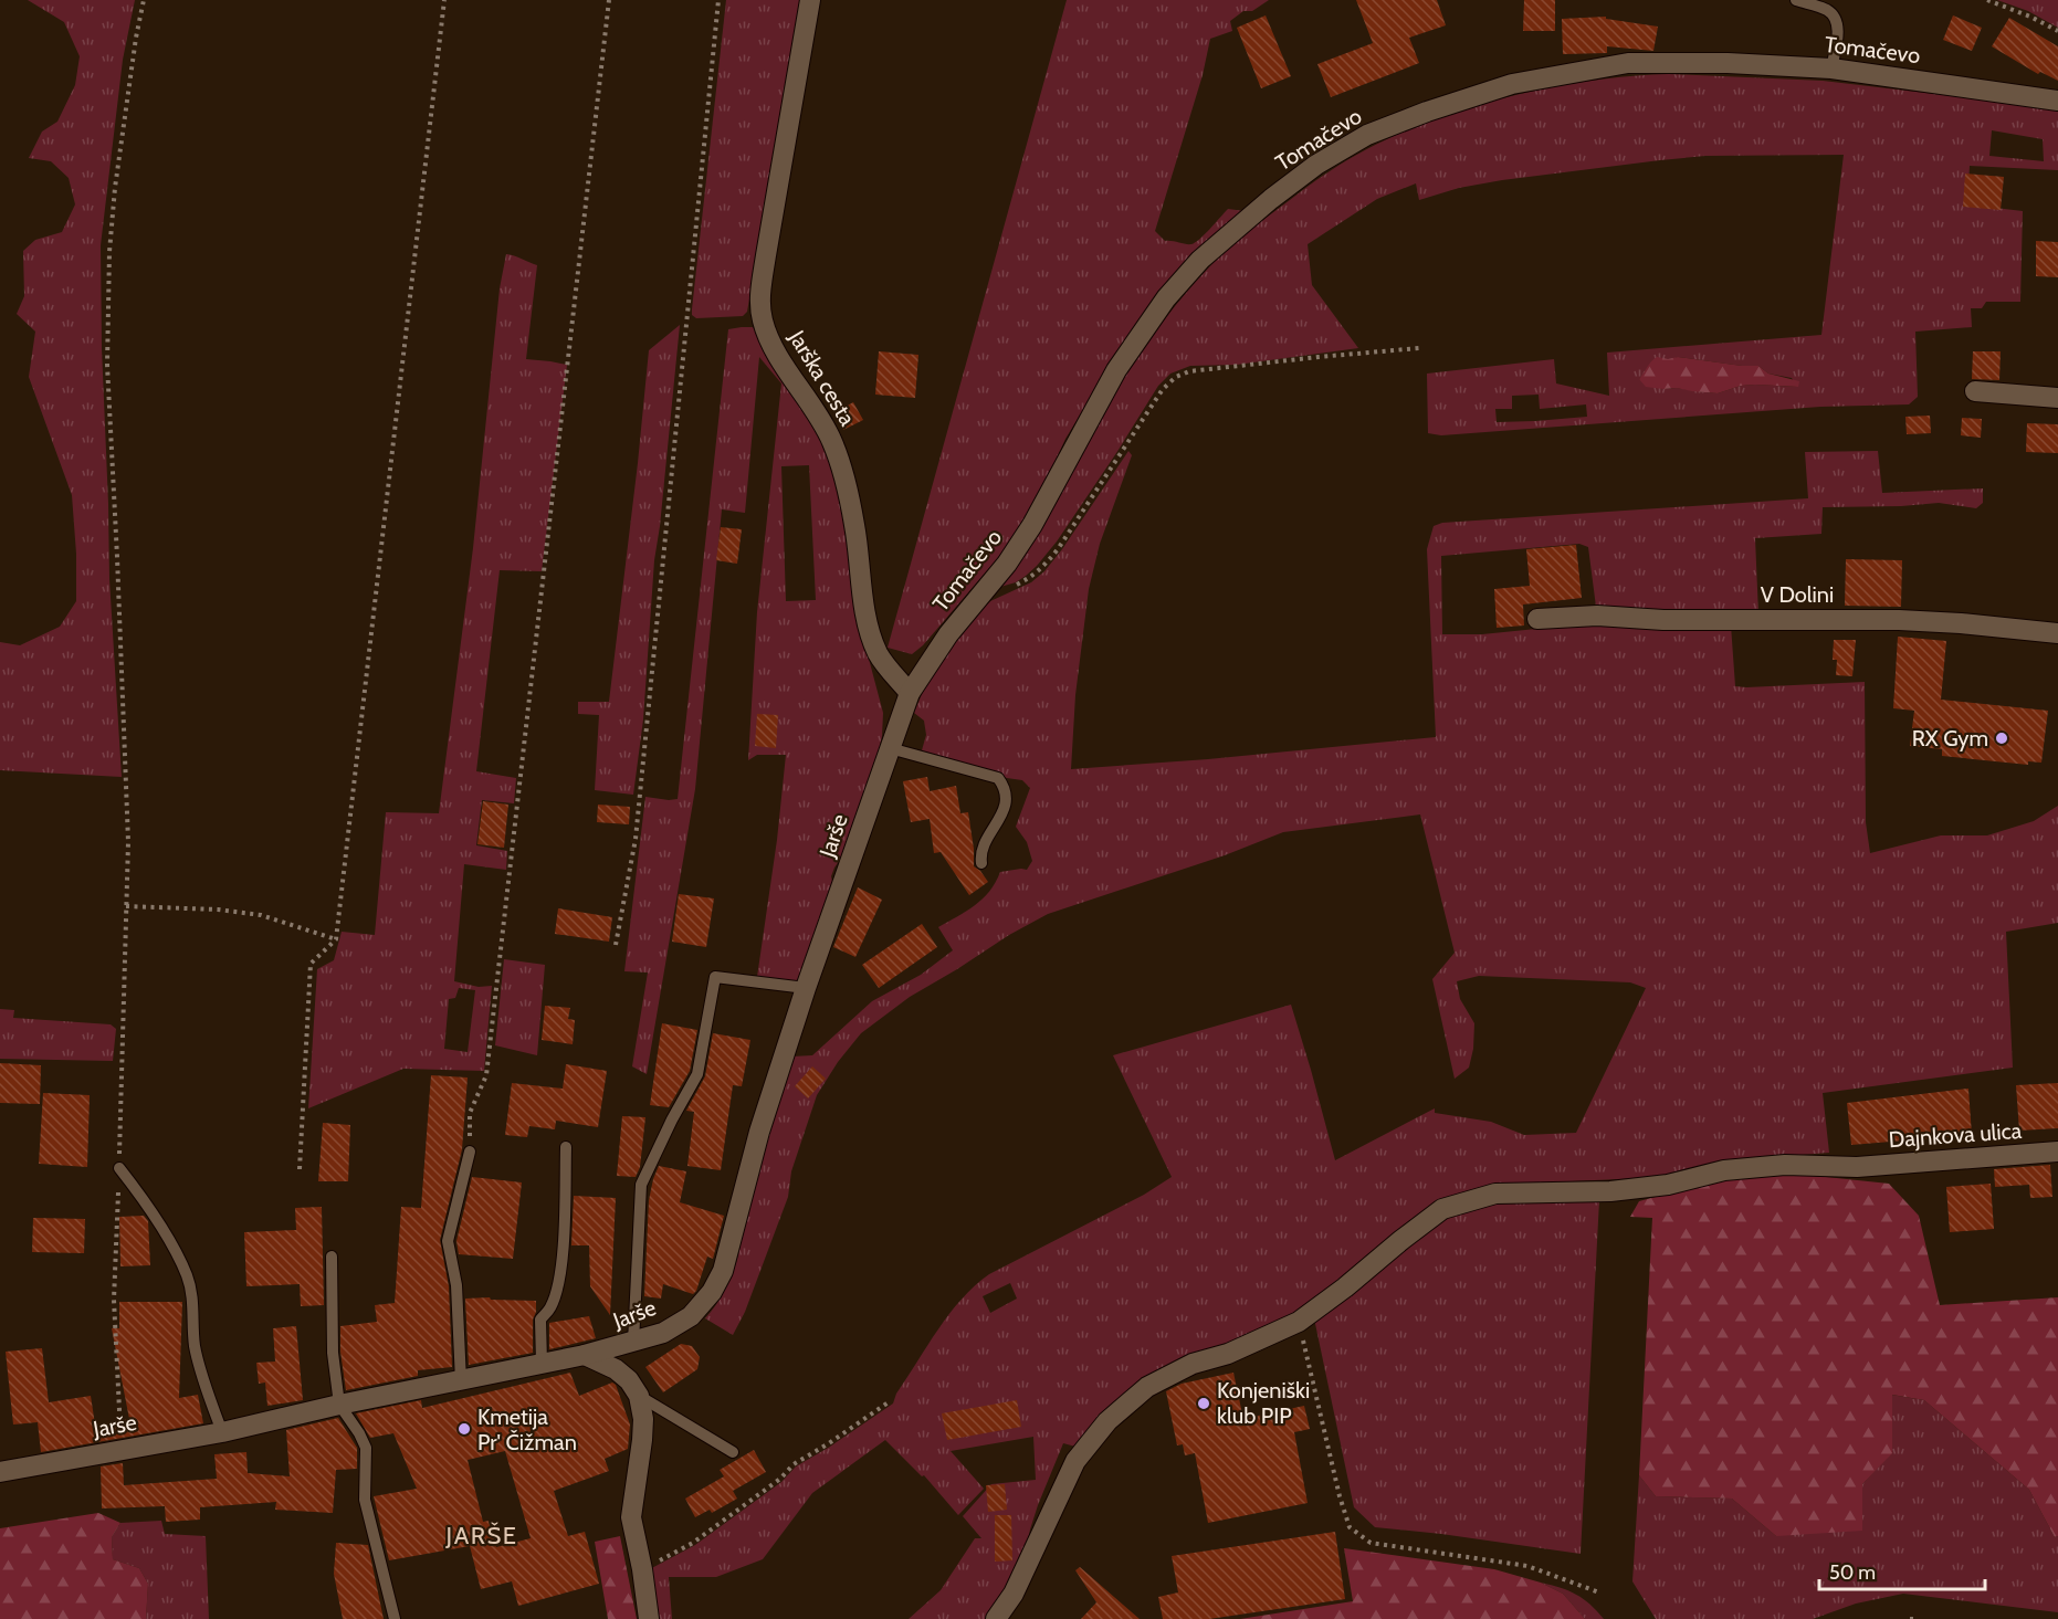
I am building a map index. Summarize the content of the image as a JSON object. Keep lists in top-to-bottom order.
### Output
{
  "streets": {
    "street": [
      "Tomačevo",
      "Jarška cesta",
      "V Dolini",
      "Jarše",
      "Dajnkova ulica"
    ]
  },
  "crossings": [
    ["Tomačevo", "Jarška cesta"],
    ["Tomačevo", "Jarše"]
  ],
  "districts": ["JARŠE"],
  "places": ["RX Gym", "Konjeniški klub PIP", "Kmetija Pr' Čižman"],
  "scale_bar": "50 m"
}
